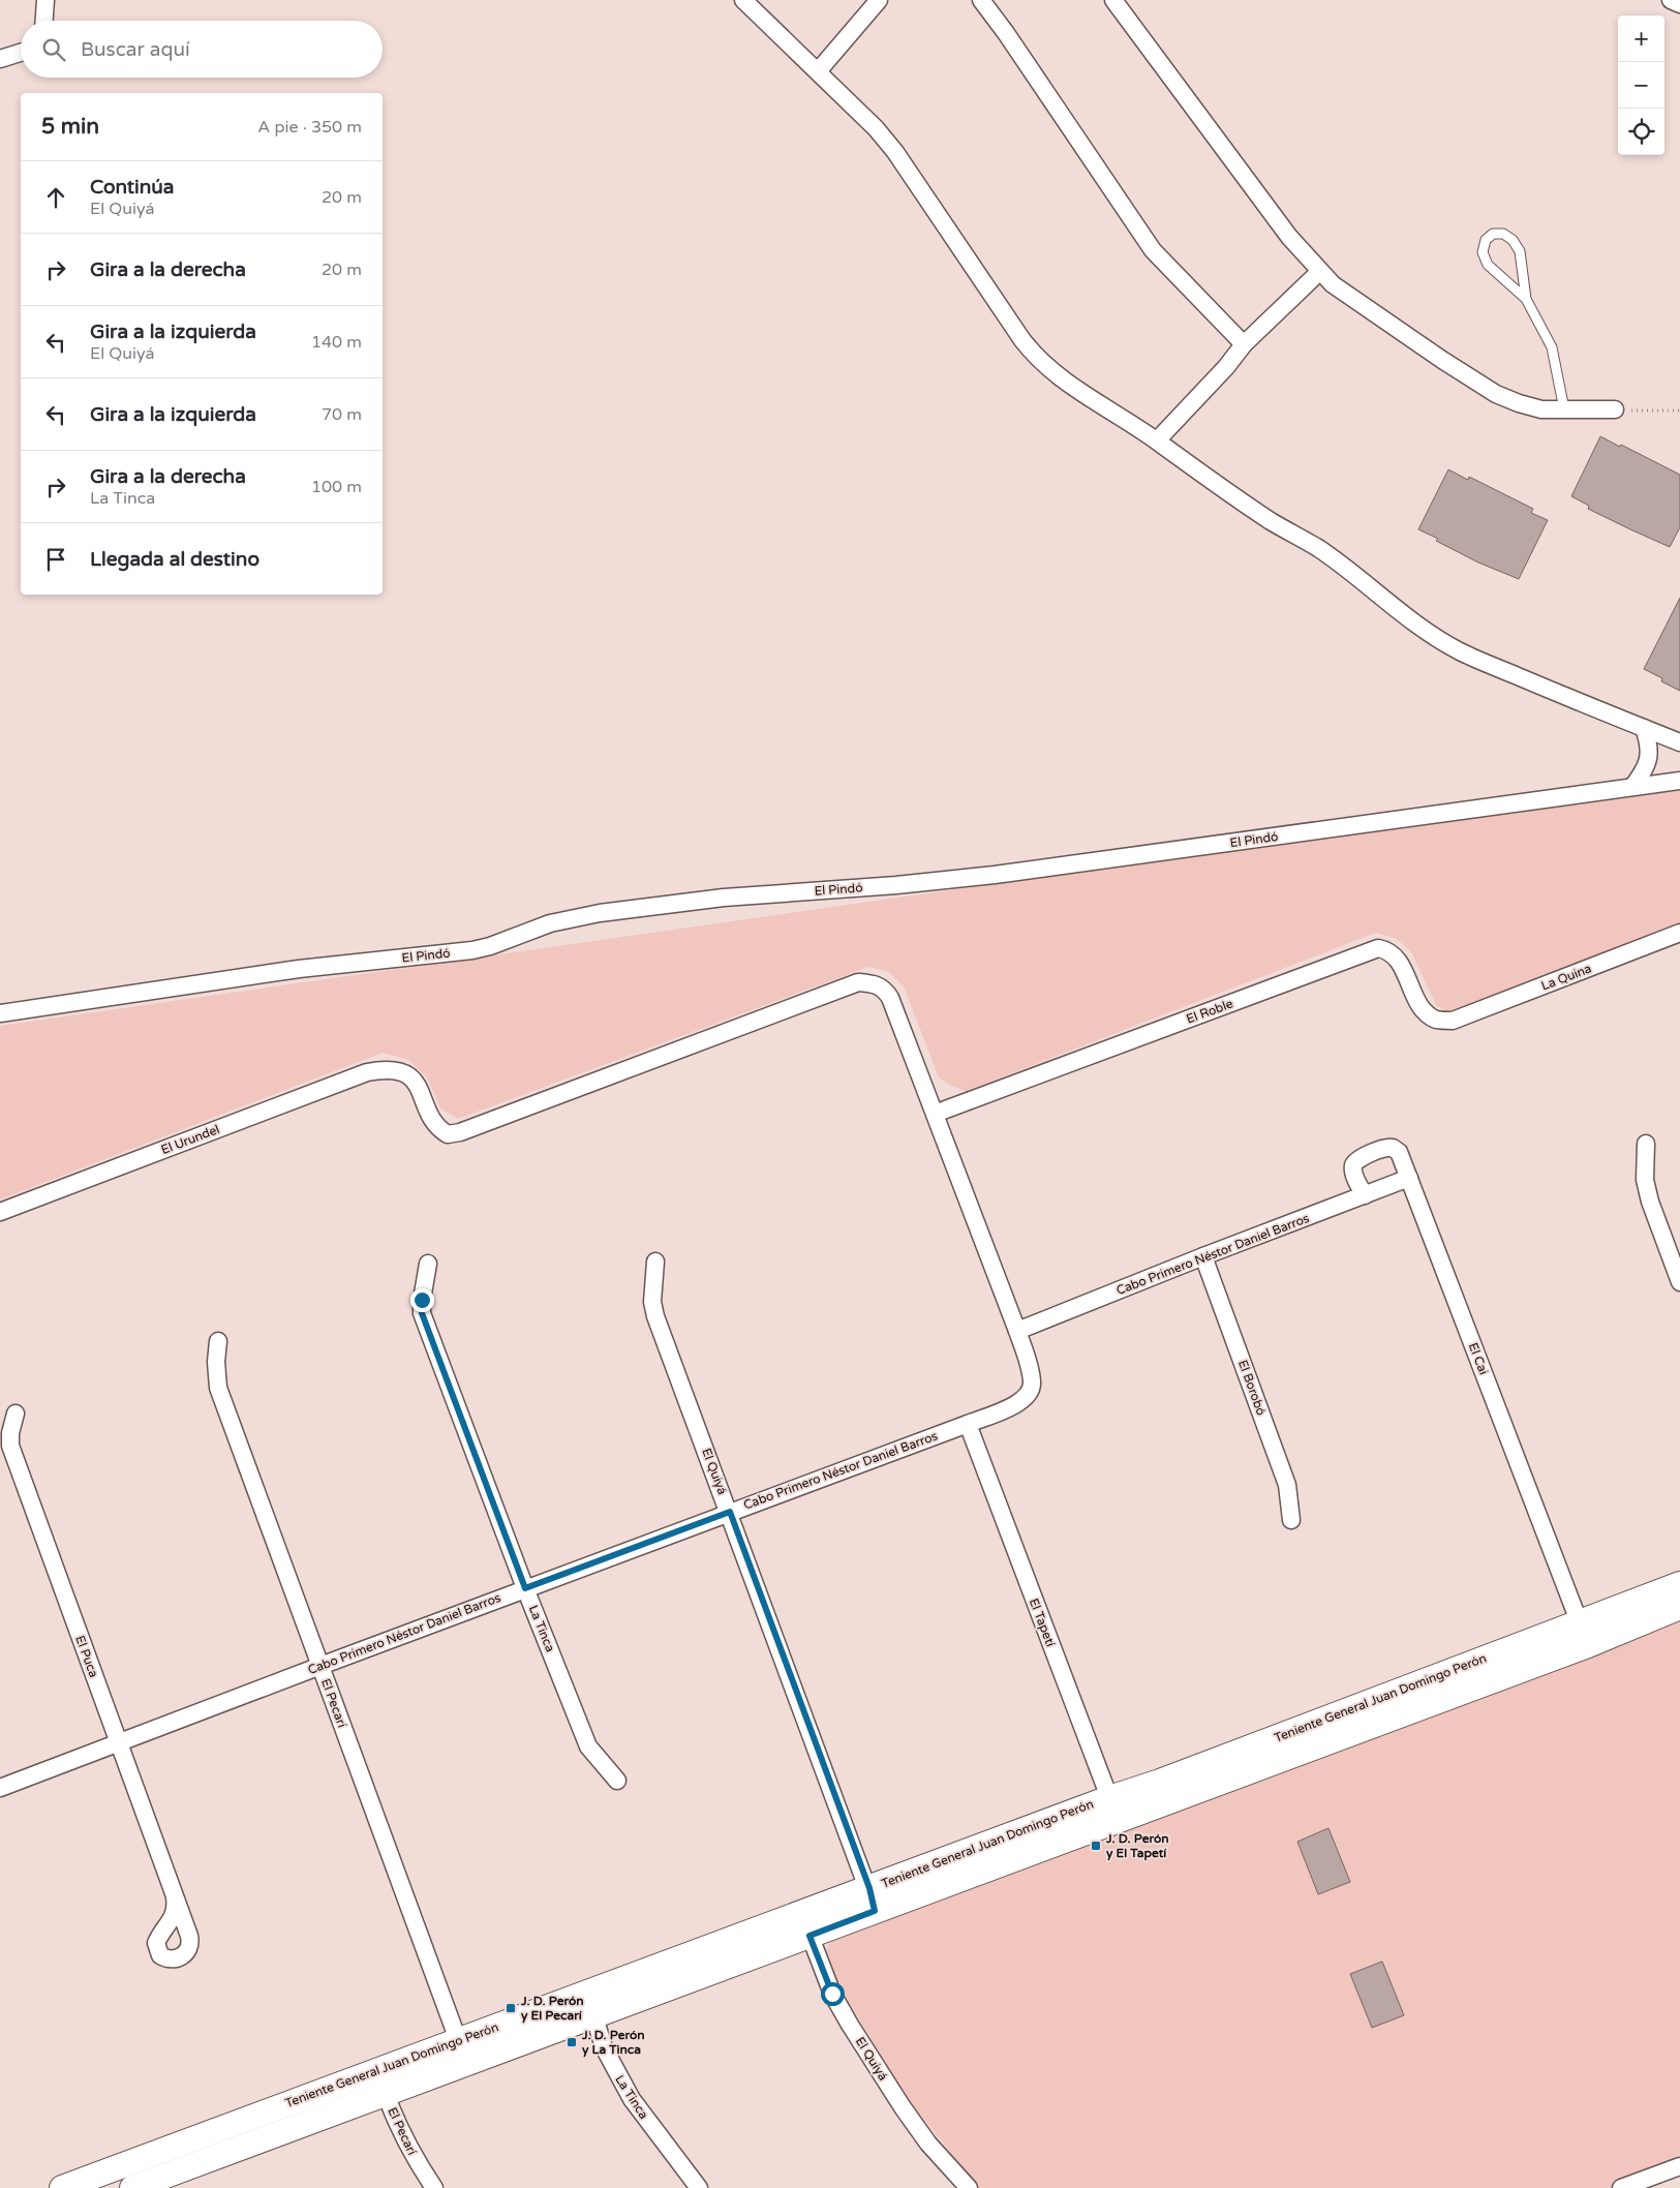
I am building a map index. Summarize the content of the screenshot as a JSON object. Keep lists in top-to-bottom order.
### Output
{
  "streets": {
    "main road": ["Teniente General Juan Domingo Perón"],
    "street": [
      "El Pindó",
      "La Quina",
      "El Roble",
      "El Urundel",
      "Cabo Primero Néstor Daniel Barros",
      "El Cai",
      "El Borobó",
      "El Quiyá",
      "El Tapetí",
      "La Tinca",
      "El Puca",
      "El Pecarí"
    ]
  },
  "crossings": [
    ["La Quina", "El Roble"],
    ["El Roble", "El Urundel"],
    ["Cabo Primero Néstor Daniel Barros", "El Cai"],
    ["Cabo Primero Néstor Daniel Barros", "El Borobó"],
    ["Cabo Primero Néstor Daniel Barros", "El Quiyá"],
    ["Cabo Primero Néstor Daniel Barros", "El Tapetí"],
    ["Cabo Primero Néstor Daniel Barros", "La Tinca"],
    ["Cabo Primero Néstor Daniel Barros", "El Puca"],
    ["Cabo Primero Néstor Daniel Barros", "El Pecarí"],
    ["El Cai", "Teniente General Juan Domingo Perón"],
    ["El Quiyá", "Teniente General Juan Domingo Perón"],
    ["El Tapetí", "Teniente General Juan Domingo Perón"],
    ["La Tinca", "Teniente General Juan Domingo Perón"],
    ["Teniente General Juan Domingo Perón", "El Pecarí"]
  ],
  "places": {
    "transit": ["J. D. Perón y El Tapetí", "J. D. Perón y El Pecarí", "J. D. Perón y La Tinca"]
  },
  "page": {
    "map_buttons": ["+", "−"],
    "search": "Buscar aquí",
    "heading": ["5 min", "A pie · 350 m"],
    "list": [
      ["Continúa", "El Quiyá", "20 m"],
      ["Gira a la derecha", "20 m"],
      ["Gira a la izquierda", "El Quiyá", "140 m"],
      ["Gira a la izquierda", "70 m"],
      ["Gira a la derecha", "La Tinca", "100 m"],
      "Llegada al destino"
    ]
  }
}
